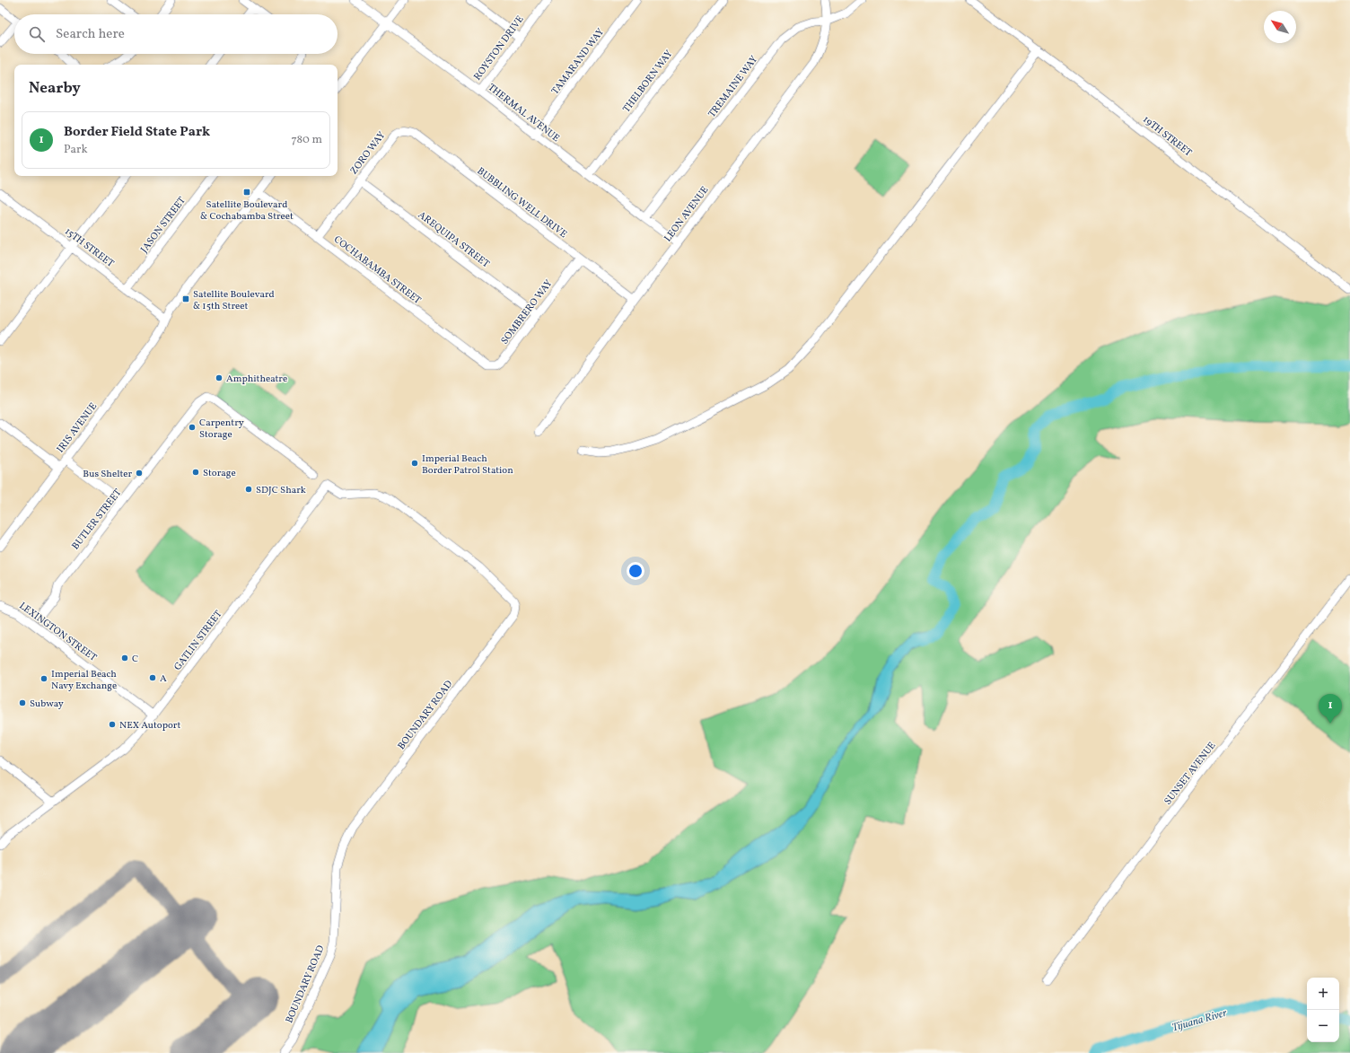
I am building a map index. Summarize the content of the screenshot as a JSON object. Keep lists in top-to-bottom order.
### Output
{
  "streets": {
    "street": [
      "ROYSTON DRIVE",
      "TAMARAND WAY",
      "THELBORN WAY",
      "TREMAINE WAY",
      "THERMAL AVENUE",
      "19TH STREET",
      "ZORO WAY",
      "BUBBLING WELL DRIVE",
      "LEON AVENUE",
      "JASON STREET",
      "AREQUIPA STREET",
      "15TH STREET",
      "COCHABAMBA STREET",
      "SOMBRERO WAY",
      "IRIS AVENUE",
      "BUTLER STREET",
      "LEXINGTON STREET",
      "GATLIN STREET",
      "BOUNDARY ROAD",
      "SUNSET AVENUE"
    ]
  },
  "crossings": [
    ["ROYSTON DRIVE", "THERMAL AVENUE"],
    ["TAMARAND WAY", "THERMAL AVENUE"],
    ["THELBORN WAY", "THERMAL AVENUE"],
    ["TREMAINE WAY", "THERMAL AVENUE"],
    ["TREMAINE WAY", "LEON AVENUE"],
    ["THERMAL AVENUE", "LEON AVENUE"],
    ["ZORO WAY", "BUBBLING WELL DRIVE"],
    ["ZORO WAY", "AREQUIPA STREET"],
    ["ZORO WAY", "COCHABAMBA STREET"],
    ["BUBBLING WELL DRIVE", "LEON AVENUE"],
    ["BUBBLING WELL DRIVE", "SOMBRERO WAY"],
    ["JASON STREET", "15TH STREET"],
    ["AREQUIPA STREET", "SOMBRERO WAY"],
    ["15TH STREET", "IRIS AVENUE"],
    ["COCHABAMBA STREET", "SOMBRERO WAY"],
    ["COCHABAMBA STREET", "IRIS AVENUE"],
    ["LEXINGTON STREET", "GATLIN STREET"],
    ["GATLIN STREET", "BOUNDARY ROAD"]
  ],
  "water": ["Tijuana River"],
  "places": {
    "transit": ["Satellite Boulevard & Cochabamba Street", "Satellite Boulevard & 15th Street"],
    "other": [
      "Amphitheatre",
      "Carpentry Storage",
      "Imperial Beach Border Patrol Station",
      "Storage",
      "Bus Shelter",
      "SDJC Shark",
      "C",
      "A",
      "Imperial Beach Navy Exchange",
      "Subway",
      "NEX Autoport"
    ]
  },
  "north": "top left",
  "page": {
    "search": "Search here",
    "heading": "Nearby",
    "list": [
      {
        "mark": "1",
        "name": "Border Field State Park",
        "note": "Park",
        "value": "780 m"
      }
    ],
    "pins": "1",
    "map_buttons": ["+", "−"]
  }
}
